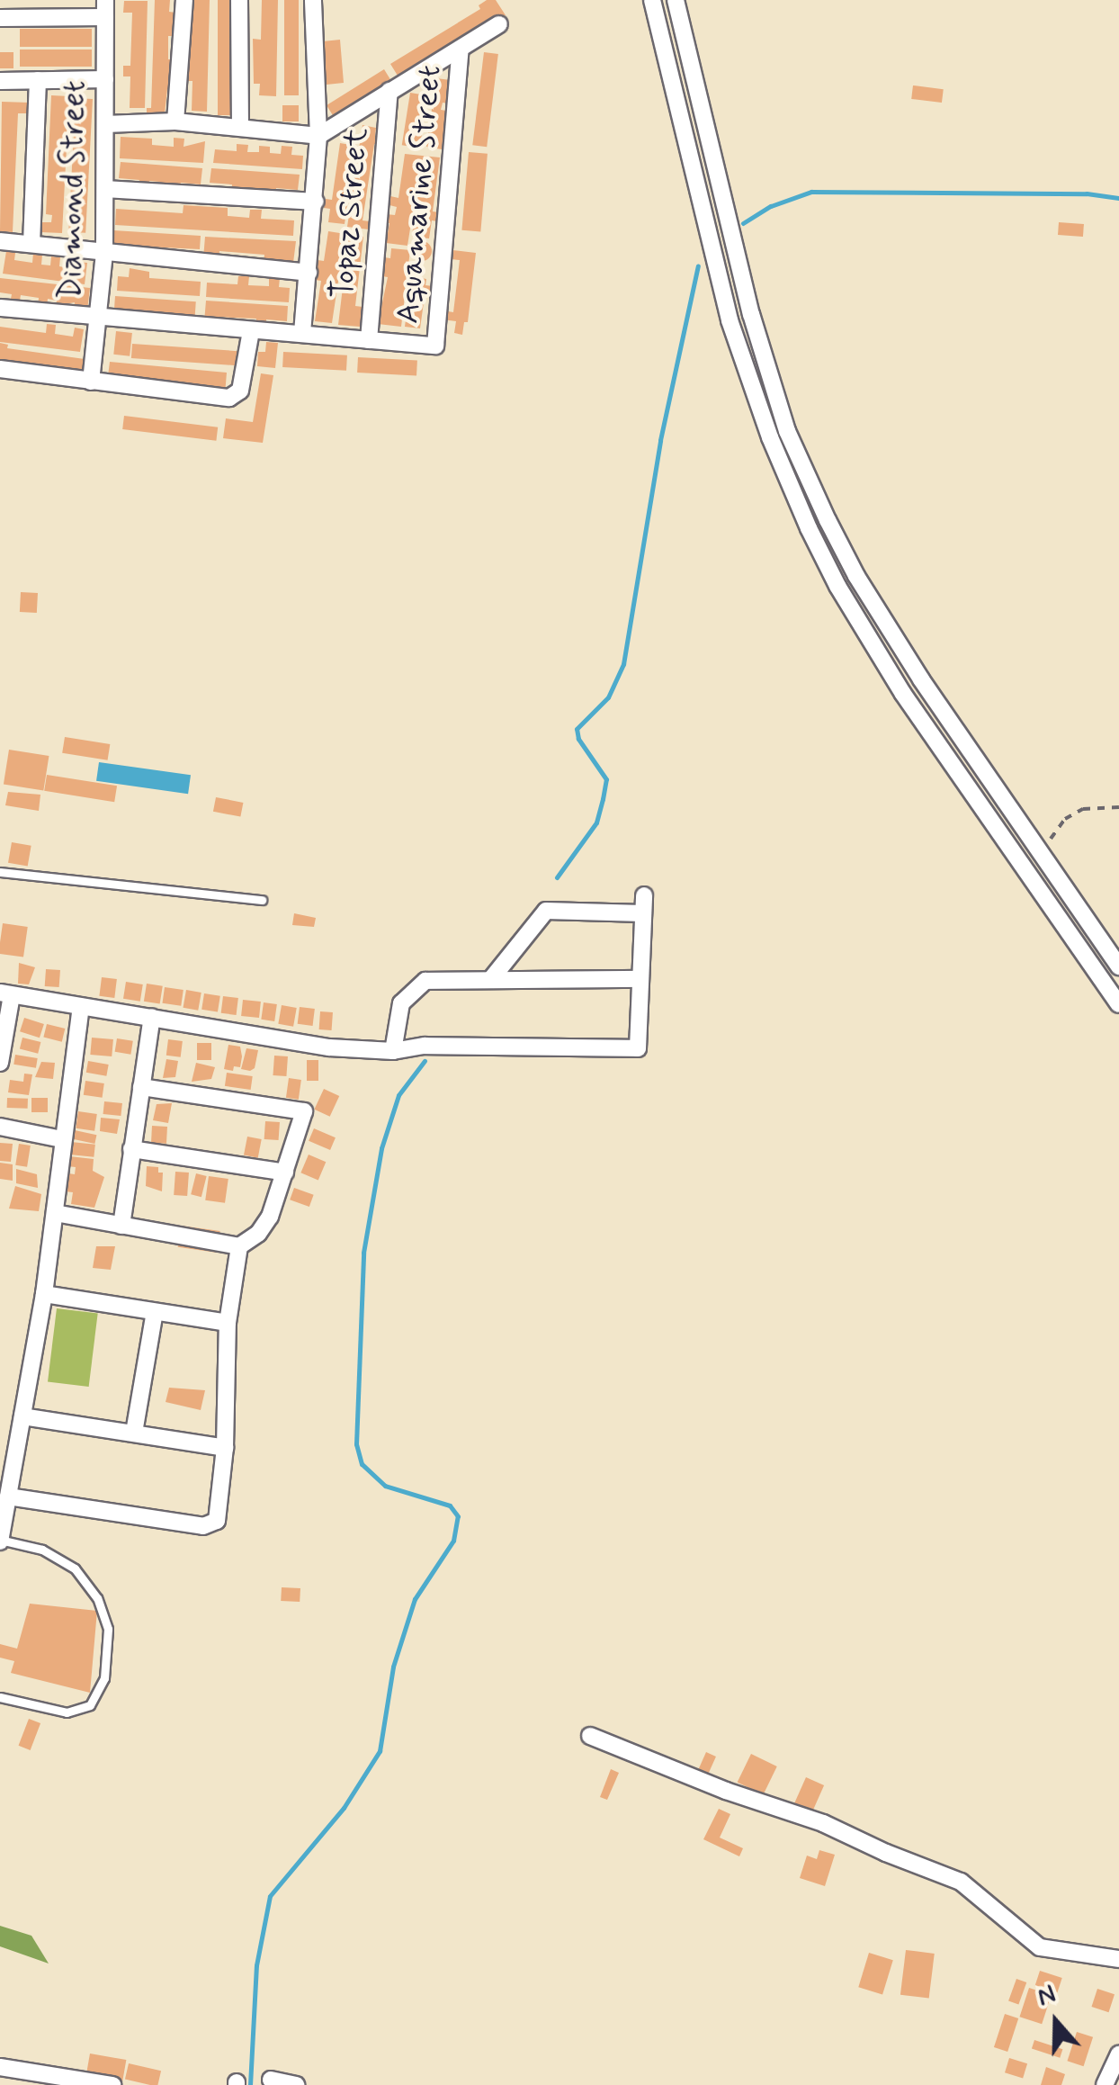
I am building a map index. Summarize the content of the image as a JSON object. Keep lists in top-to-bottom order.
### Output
{
  "streets": {
    "street": ["Diamond Street", "Aquamarine Street", "Topaz Street"]
  },
  "crossings": [
    ["Aquamarine Street", "Topaz Street"]
  ],
  "north": "top"
}
